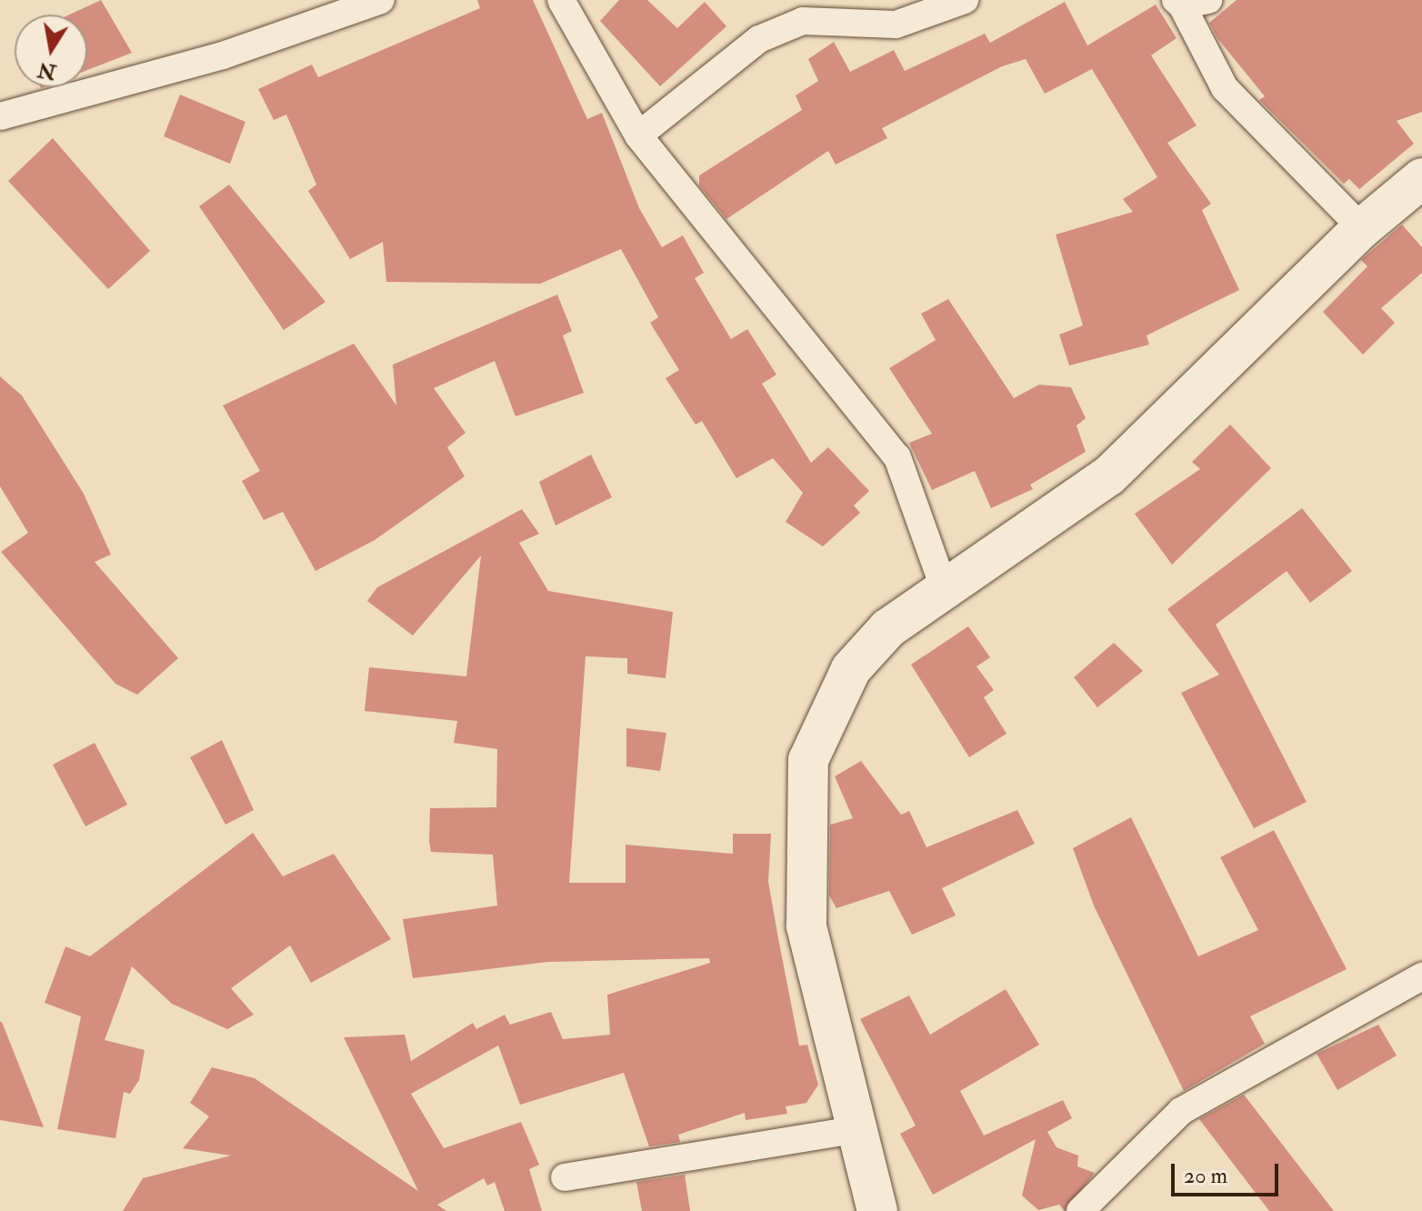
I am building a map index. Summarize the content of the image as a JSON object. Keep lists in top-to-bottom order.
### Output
{
  "scale_bar": "20 m",
  "north": "bottom"
}
